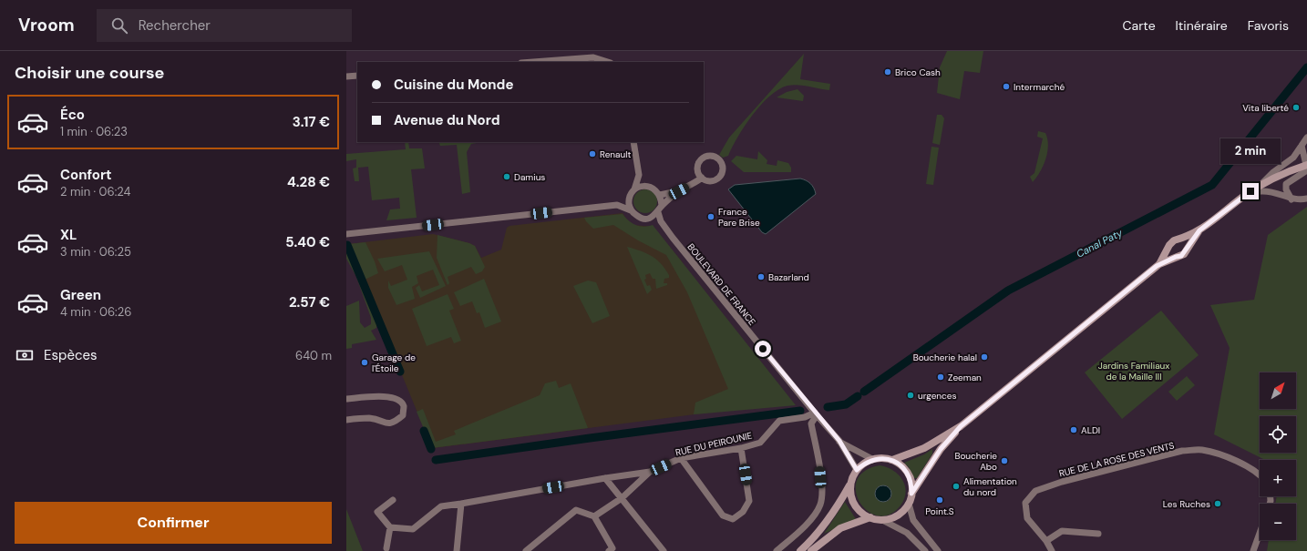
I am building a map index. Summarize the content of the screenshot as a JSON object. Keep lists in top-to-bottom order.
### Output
{
  "streets": {
    "street": ["BOULEVARD DE FRANCE", "RUE DU PEIROUNIE", "RUE DE LA ROSE DES VENTS"]
  },
  "crossings": [
    ["BOULEVARD DE FRANCE", "RUE DU PEIROUNIE"]
  ],
  "water": ["Canal Paty"],
  "parks": ["Jardins Familiaux de la Maille III"],
  "places": [
    "Brico Cash",
    "Intermarché",
    "Vita liberté",
    "Renault",
    "Damius",
    "France Pare Brise",
    "Bazarland",
    "Boucherie halal",
    "Garage de l'Étoile",
    "Zeeman",
    "urgences",
    "ALDI",
    "Boucherie Abo",
    "Alimentation du nord",
    "Point.S",
    "Les Ruches"
  ],
  "north": "top right",
  "page": {
    "header": "Vroom",
    "search": "Rechercher",
    "nav": ["Carte", "Itinéraire", "Favoris"],
    "heading": "Choisir une course",
    "banner": ["Cuisine du Monde", "Avenue du Nord"],
    "list": [
      {
        "name": "Éco",
        "note": "1 min · 06:23",
        "value": "3.17 €"
      },
      {
        "name": "Confort",
        "note": "2 min · 06:24",
        "value": "4.28 €"
      },
      {
        "name": "XL",
        "note": "3 min · 06:25",
        "value": "5.40 €"
      },
      {
        "name": "Green",
        "note": "4 min · 06:26",
        "value": "2.57 €"
      }
    ],
    "bubble": "2 min",
    "pay": ["Espèces", "640 m"],
    "map_buttons": ["+", "−"],
    "buttons": "Confirmer"
  }
}
